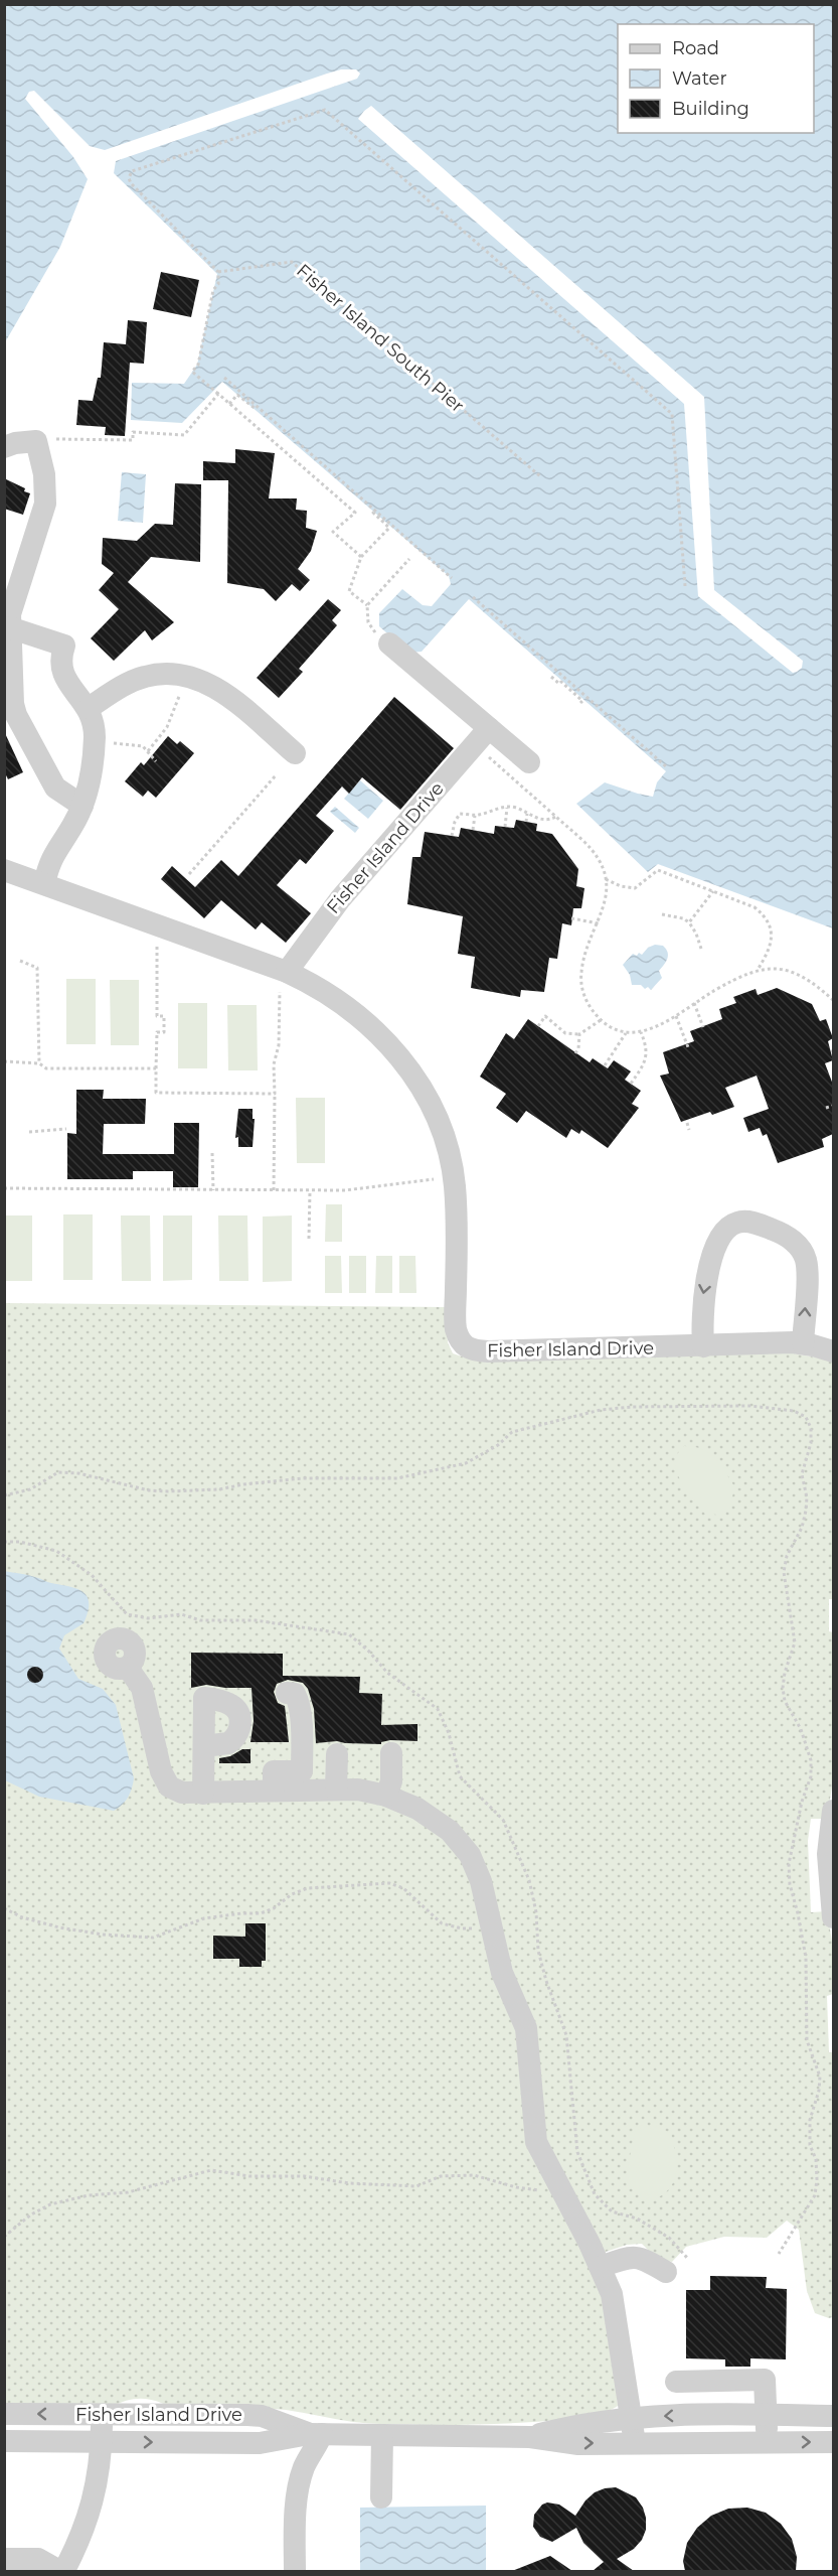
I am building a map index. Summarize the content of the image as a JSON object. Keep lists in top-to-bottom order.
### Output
{
  "streets": {
    "street": ["Fisher Island Drive"],
    "path": ["Fisher Island South Pier"]
  },
  "legend": ["Road", "Water", "Building"]
}
